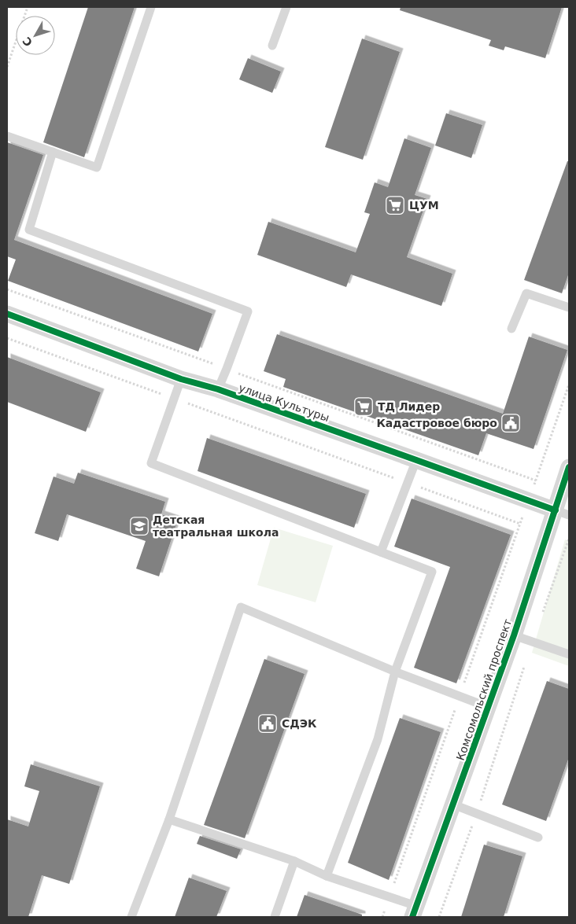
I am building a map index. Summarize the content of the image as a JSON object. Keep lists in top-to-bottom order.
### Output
{
  "streets": {
    "street": ["улица Культуры", "Комсомольский проспект"]
  },
  "crossings": [
    ["улица Культуры", "Комсомольский проспект"]
  ],
  "places": {
    "supermarket": ["ЦУМ", "ТД Лидер"],
    "public building": ["Кадастровое бюро", "СДЭК"],
    "school or university": ["Детская театральная школа"]
  },
  "north": "bottom left"
}
